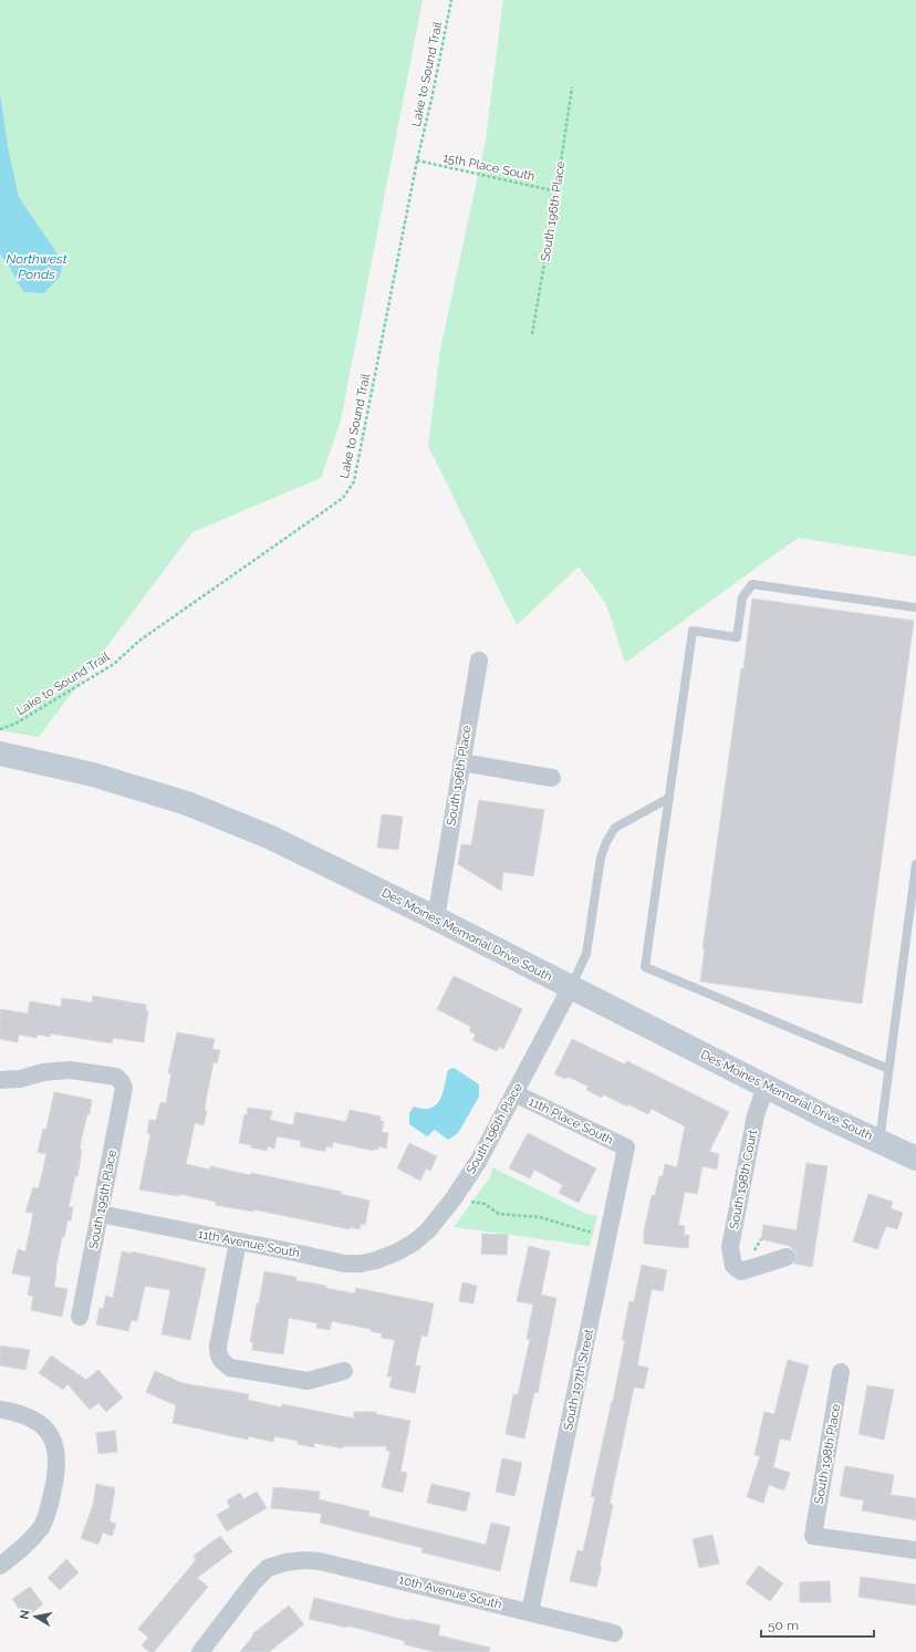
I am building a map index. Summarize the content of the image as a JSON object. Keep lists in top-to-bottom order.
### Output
{
  "streets": {
    "main road": ["Des Moines Memorial Drive South"],
    "street": [
      "South 196th Place",
      "11th Place South",
      "South 198th Court",
      "South 195th Place",
      "11th Avenue South",
      "South 197th Street",
      "South 198th Place",
      "10th Avenue South"
    ],
    "path": ["Lake to Sound Trail", "15th Place South"]
  },
  "crossings": [
    ["Lake to Sound Trail", "15th Place South"],
    ["15th Place South", "South 196th Place"],
    ["South 196th Place", "Des Moines Memorial Drive South"],
    ["South 196th Place", "11th Place South"],
    ["South 196th Place", "11th Avenue South"],
    ["Des Moines Memorial Drive South", "South 198th Court"],
    ["11th Place South", "South 197th Street"],
    ["South 195th Place", "11th Avenue South"],
    ["South 197th Street", "10th Avenue South"]
  ],
  "water": ["Northwest Ponds"],
  "scale_bar": "50 m",
  "north": "left"
}
